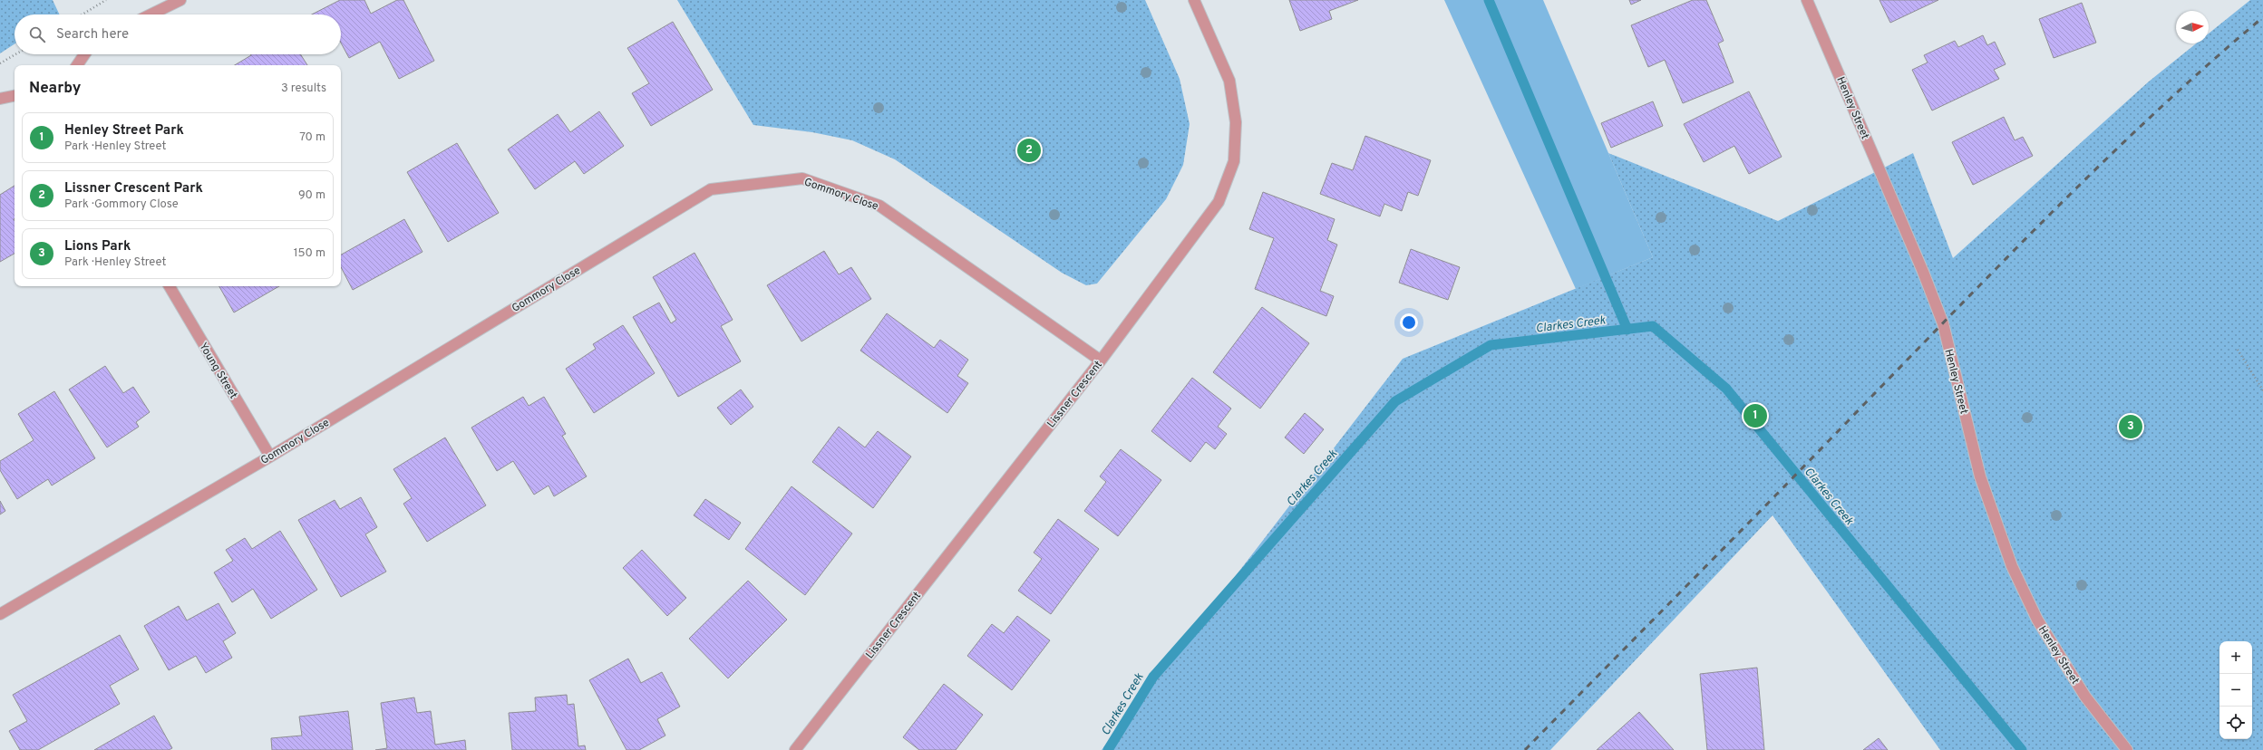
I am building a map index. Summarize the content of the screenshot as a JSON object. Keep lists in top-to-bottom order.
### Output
{
  "streets": {
    "street": [
      "Henley Street",
      "Gommory Close",
      "Young Street",
      "Lissner Crescent"
    ]
  },
  "crossings": [
    ["Gommory Close", "Young Street"],
    ["Gommory Close", "Lissner Crescent"]
  ],
  "water": ["Clarkes Creek"],
  "north": "right",
  "page": {
    "search": "Search here",
    "heading": ["Nearby", "3 results"],
    "list": [
      {
        "mark": "1",
        "name": "Henley Street Park",
        "note": "Park · Henley Street",
        "value": "70 m"
      },
      {
        "mark": "2",
        "name": "Lissner Crescent Park",
        "note": "Park · Gommory Close",
        "value": "90 m"
      },
      {
        "mark": "3",
        "name": "Lions Park",
        "note": "Park · Henley Street",
        "value": "150 m"
      }
    ],
    "pins": ["2", "1", "3"],
    "map_buttons": ["+", "−"]
  }
}
